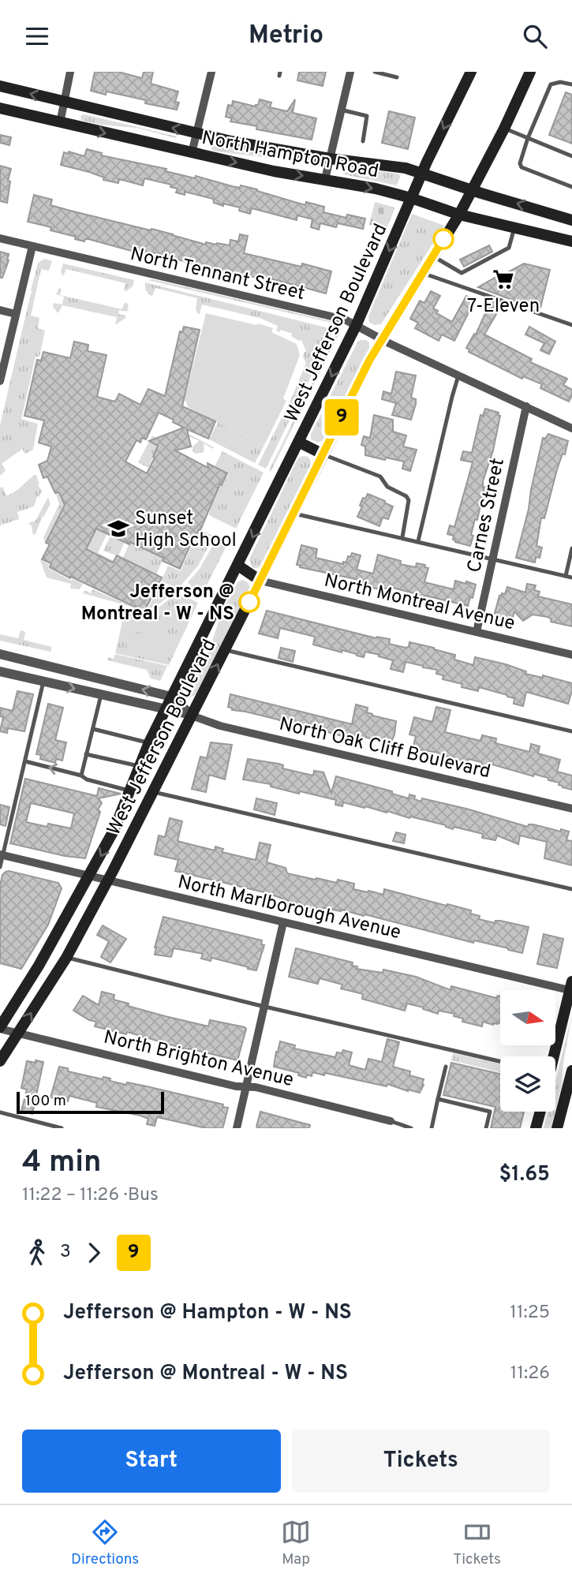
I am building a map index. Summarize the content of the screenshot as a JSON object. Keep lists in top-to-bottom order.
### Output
{
  "streets": {
    "main road": ["North Hampton Road", "West Jefferson Boulevard"],
    "street": [
      "North Tennant Street",
      "Carnes Street",
      "North Montreal Avenue",
      "North Oak Cliff Boulevard",
      "North Marlborough Avenue",
      "North Brighton Avenue"
    ]
  },
  "crossings": [
    ["North Hampton Road", "West Jefferson Boulevard"],
    ["North Tennant Street", "West Jefferson Boulevard"],
    ["North Tennant Street", "Carnes Street"],
    ["West Jefferson Boulevard", "North Montreal Avenue"],
    ["West Jefferson Boulevard", "North Oak Cliff Boulevard"],
    ["West Jefferson Boulevard", "North Marlborough Avenue"],
    ["West Jefferson Boulevard", "North Brighton Avenue"],
    ["Carnes Street", "North Montreal Avenue"]
  ],
  "places": {
    "supermarket": ["7-Eleven"],
    "school or university": ["Sunset High School"],
    "other": ["Jefferson @ Montreal - W - NS"]
  },
  "lines": ["bus line 9"],
  "scale_bar": "100 m",
  "north": "right",
  "page": {
    "header": "Metrio",
    "on_map": "9",
    "scale": "100 m",
    "heading": ["4 min", "11:22 – 11:26 · Bus", "$1.65"],
    "legs": ["3", "9"],
    "list": [
      {
        "name": "Jefferson @ Hampton - W - NS",
        "value": "11:25"
      },
      {
        "name": "Jefferson @ Montreal - W - NS",
        "value": "11:26"
      }
    ],
    "buttons": ["Start", "Tickets"],
    "tabs": ["Directions", "Map", "Tickets"]
  }
}
